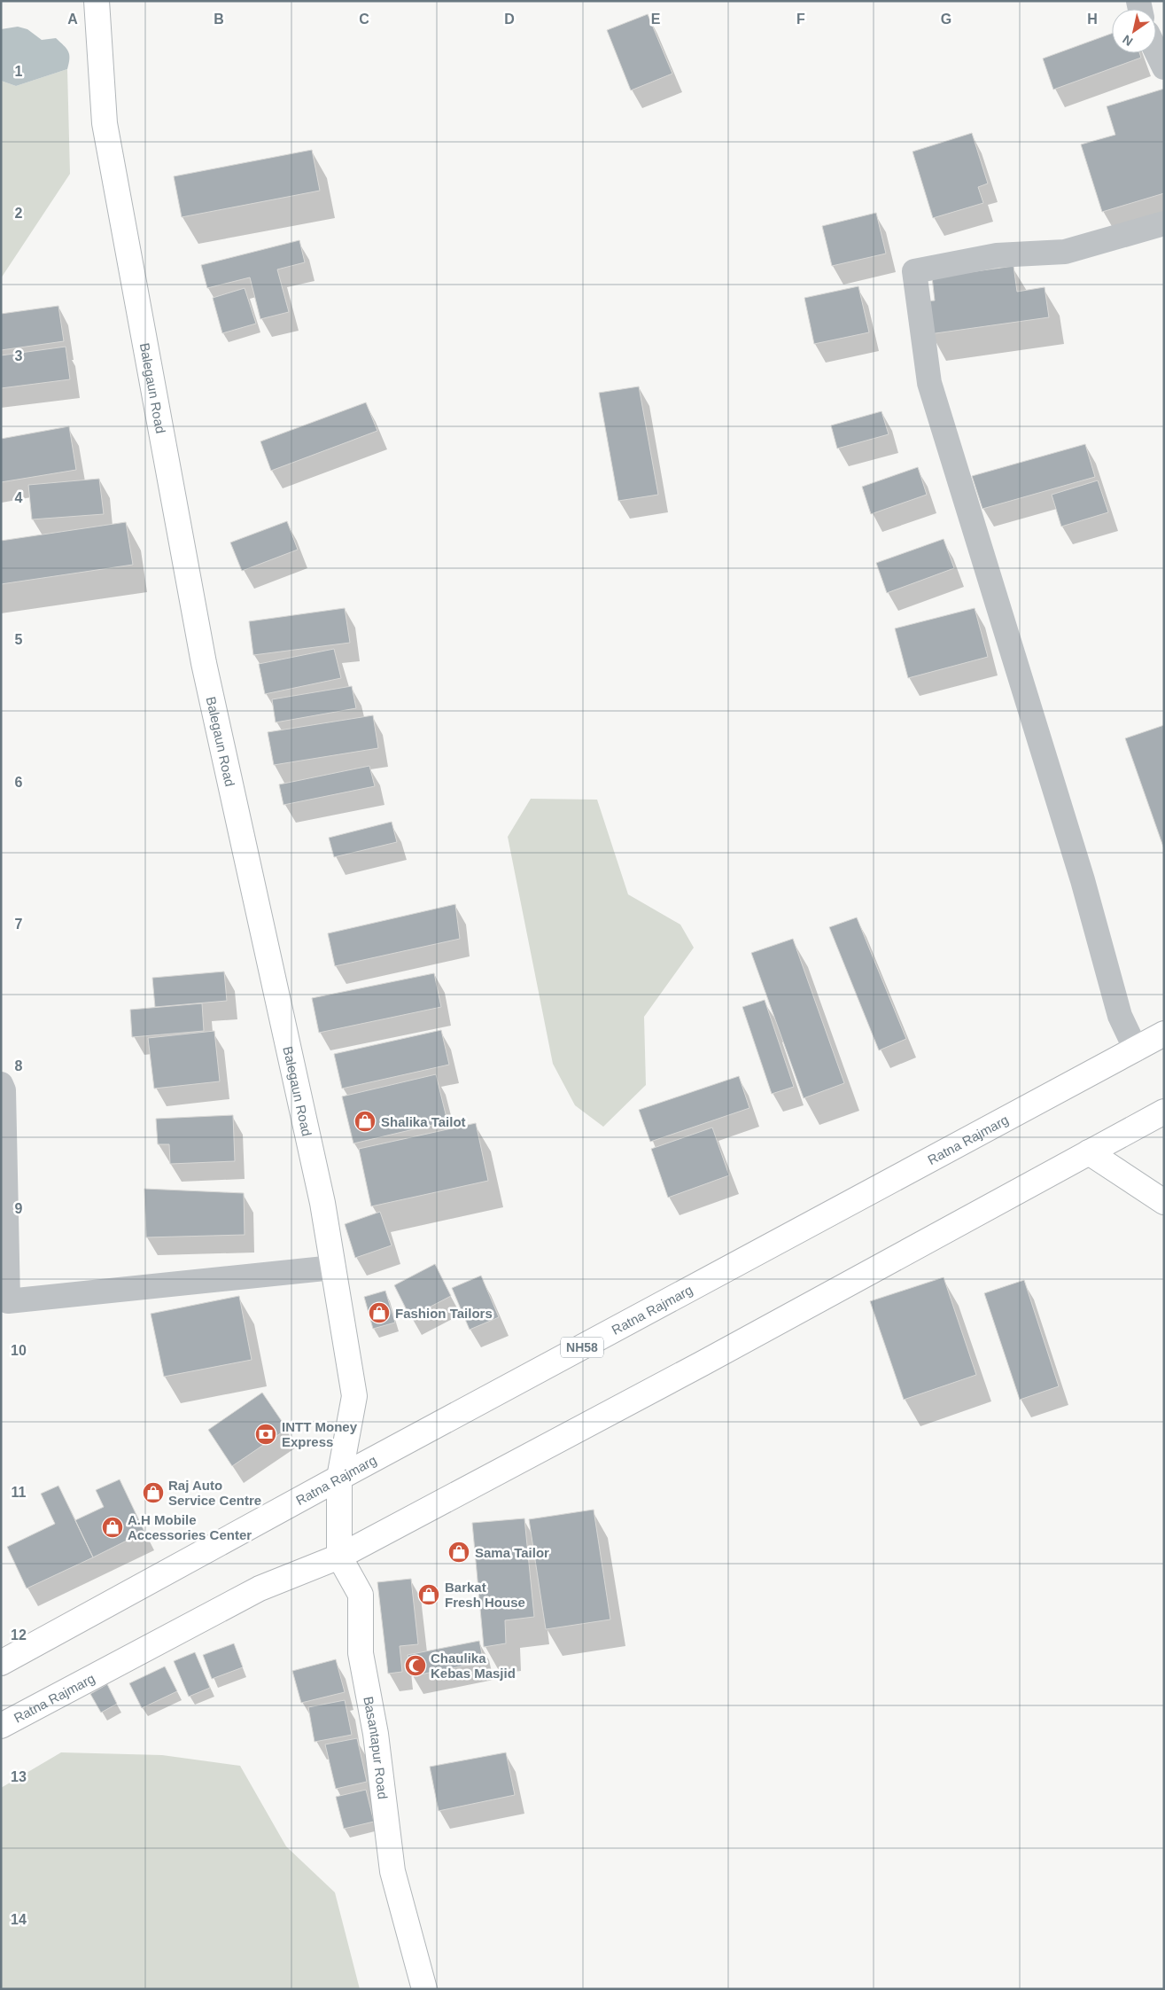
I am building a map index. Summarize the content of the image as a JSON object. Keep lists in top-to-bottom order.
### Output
{
  "streets": {
    "main road": [
      "Balegaun Road",
      "Ratna Rajmarg",
      "NH58",
      "Basantapur Road"
    ]
  },
  "crossings": [
    ["Balegaun Road", "Ratna Rajmarg"],
    ["Balegaun Road", "Basantapur Road"],
    ["Ratna Rajmarg", "Basantapur Road"]
  ],
  "places": {
    "shop": [
      "Shalika Tailot",
      "Fashion Tailors",
      "Raj Auto Service Centre",
      "A.H Mobile Accessories Center",
      "Sama Tailor",
      "Barkat Fresh House"
    ],
    "bank": ["INTT Money Express"],
    "mosque": ["Chaulika Kebas Masjid"]
  },
  "north": "bottom left",
  "grid": {
    "columns": [
      "A",
      "B",
      "C",
      "D",
      "E",
      "F",
      "G",
      "H"
    ],
    "rows": [
      "1",
      "2",
      "3",
      "4",
      "5",
      "6",
      "7",
      "8",
      "9",
      "10",
      "11",
      "12",
      "13",
      "14"
    ]
  }
}
